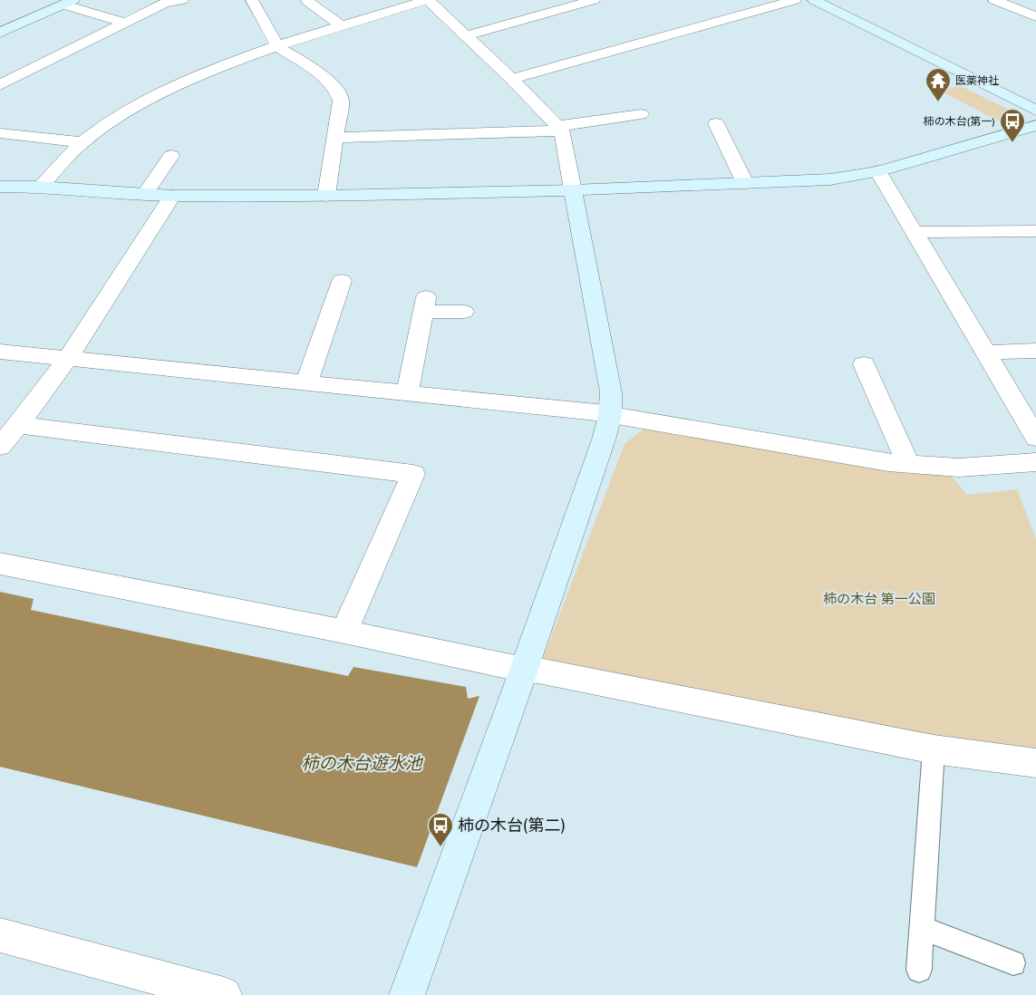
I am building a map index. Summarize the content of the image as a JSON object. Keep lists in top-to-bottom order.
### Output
{
  "water": ["柿の木台遊水池"],
  "parks": ["柿の木台 第一公園"],
  "places": {
    "temple": ["医薬神社"],
    "bus stop": ["柿の木台(第一)", "柿の木台(第二)"]
  }
}
